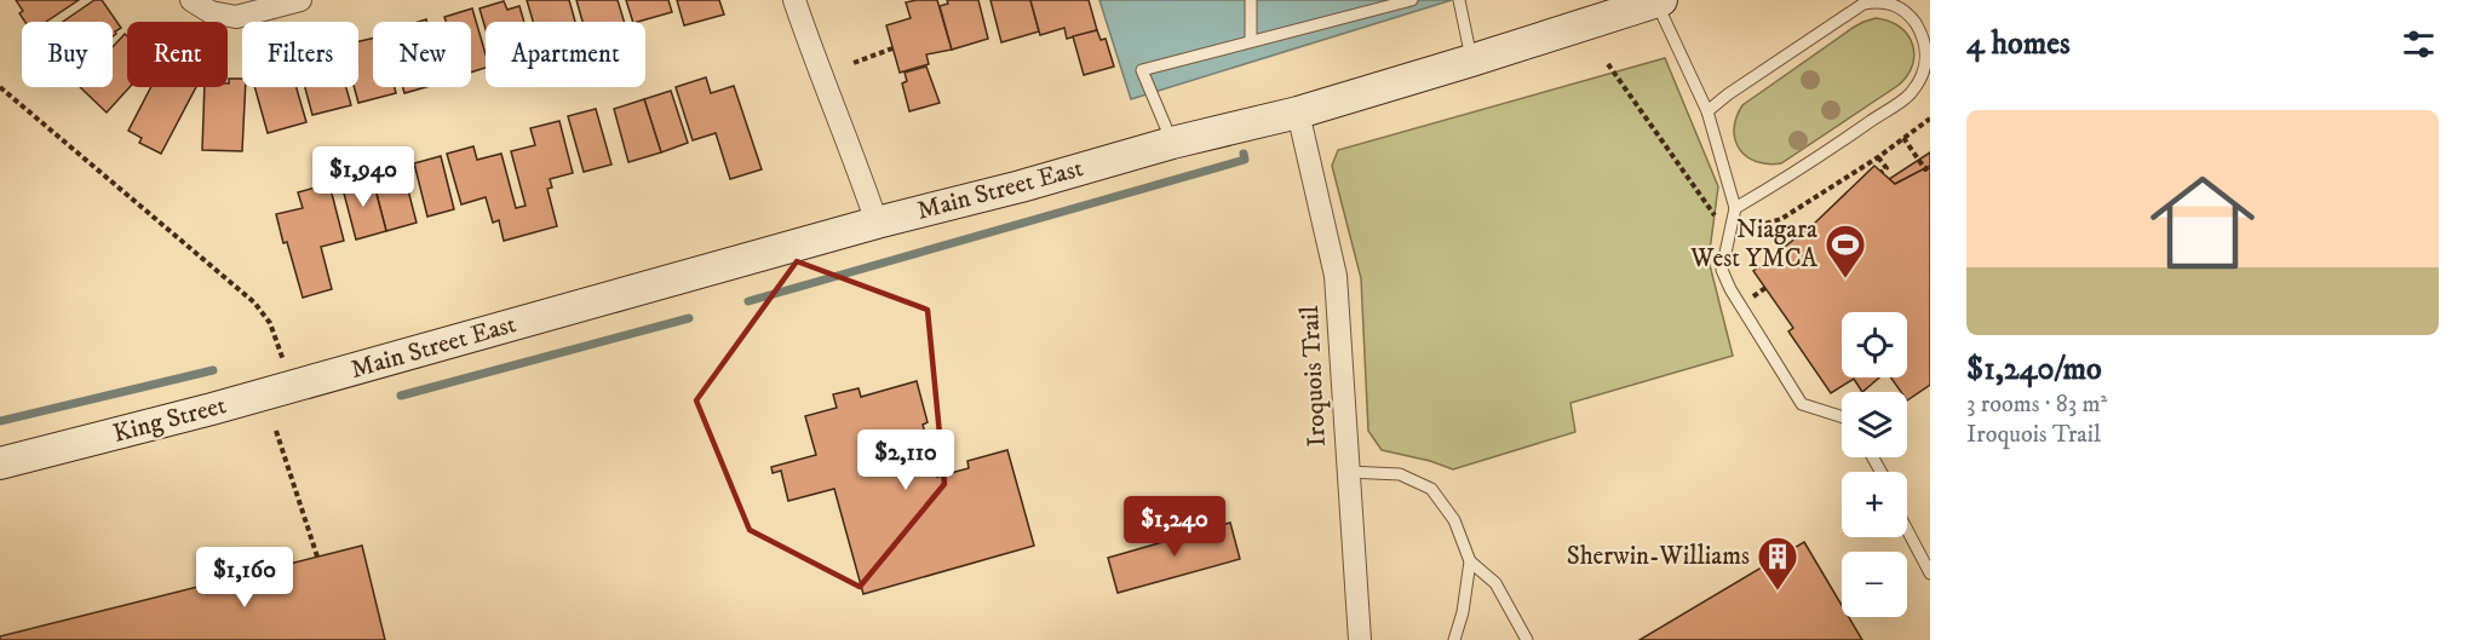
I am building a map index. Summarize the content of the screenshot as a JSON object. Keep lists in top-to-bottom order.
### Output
{
  "streets": {
    "main road": ["Main Street East", "King Street"],
    "street": ["Iroquois Trail"]
  },
  "crossings": [
    ["Main Street East", "Iroquois Trail"],
    ["Main Street East", "King Street"]
  ],
  "places": {
    "sports": ["Niagara West YMCA"],
    "building": ["Sherwin-Williams"]
  },
  "page": {
    "heading": "4 homes",
    "chip": [
      "Buy",
      "Rent",
      "Filters",
      "New",
      "Apartment"
    ],
    "list": [
      {
        "name": "$1,240/mo",
        "note": "3 rooms · 83 m² · Iroquois Trail"
      }
    ],
    "price": [
      "$1,940",
      "$2,110",
      "$1,240",
      "$1,160"
    ],
    "map_buttons": ["+", "−"]
  }
}
